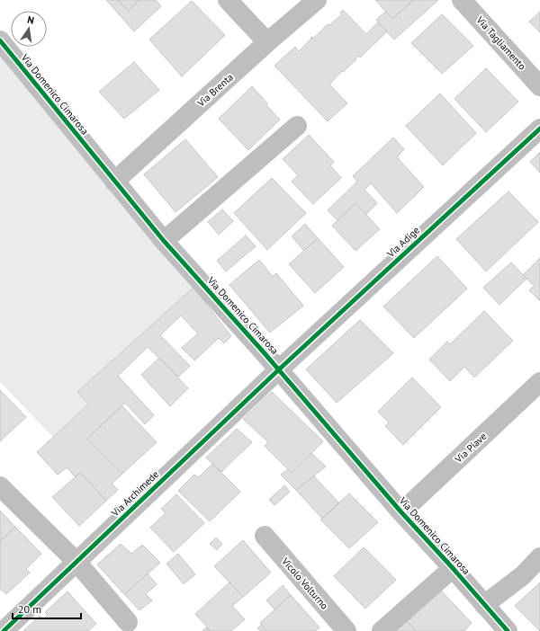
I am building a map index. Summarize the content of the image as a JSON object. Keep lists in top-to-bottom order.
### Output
{
  "streets": {
    "street": [
      "Via Tagliamento",
      "Via Brenta",
      "Via Domenico Cimarosa",
      "Via Adige",
      "Via Piave",
      "Via Archimede",
      "Vicolo Volturno"
    ]
  },
  "crossings": [
    ["Via Brenta", "Via Domenico Cimarosa"],
    ["Via Domenico Cimarosa", "Via Adige"],
    ["Via Domenico Cimarosa", "Via Piave"],
    ["Via Domenico Cimarosa", "Via Archimede"],
    ["Via Adige", "Via Archimede"]
  ],
  "scale_bar": "20 m",
  "north": "top"
}
